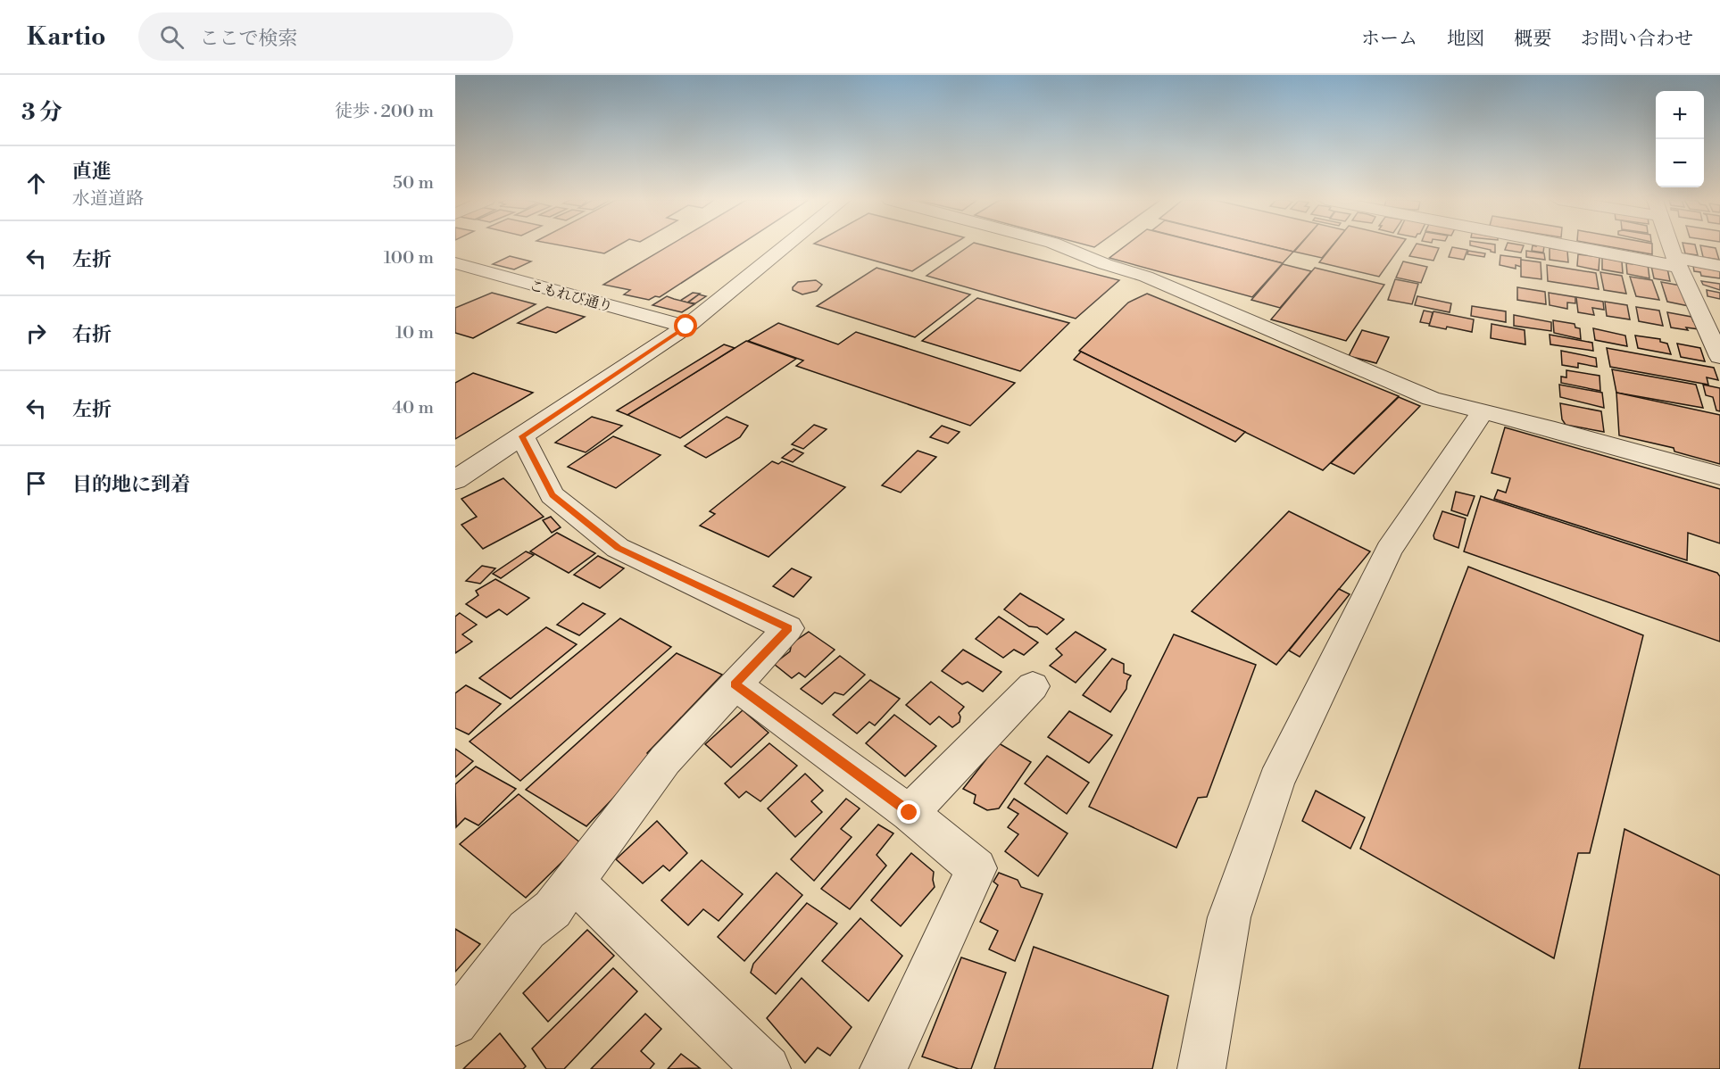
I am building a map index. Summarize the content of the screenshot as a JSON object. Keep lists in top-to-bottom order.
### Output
{
  "streets": {
    "street": ["こもれび通り"]
  },
  "page": {
    "header": "Kartio",
    "search": "ここで検索",
    "nav": [
      "ホーム",
      "地図",
      "概要",
      "お問い合わせ"
    ],
    "heading": ["3 分", "徒歩 · 200 m"],
    "map_buttons": ["+", "−"],
    "list": [
      ["直進", "水道道路", "50 m"],
      ["左折", "100 m"],
      ["右折", "10 m"],
      ["左折", "40 m"],
      "目的地に到着"
    ]
  }
}
